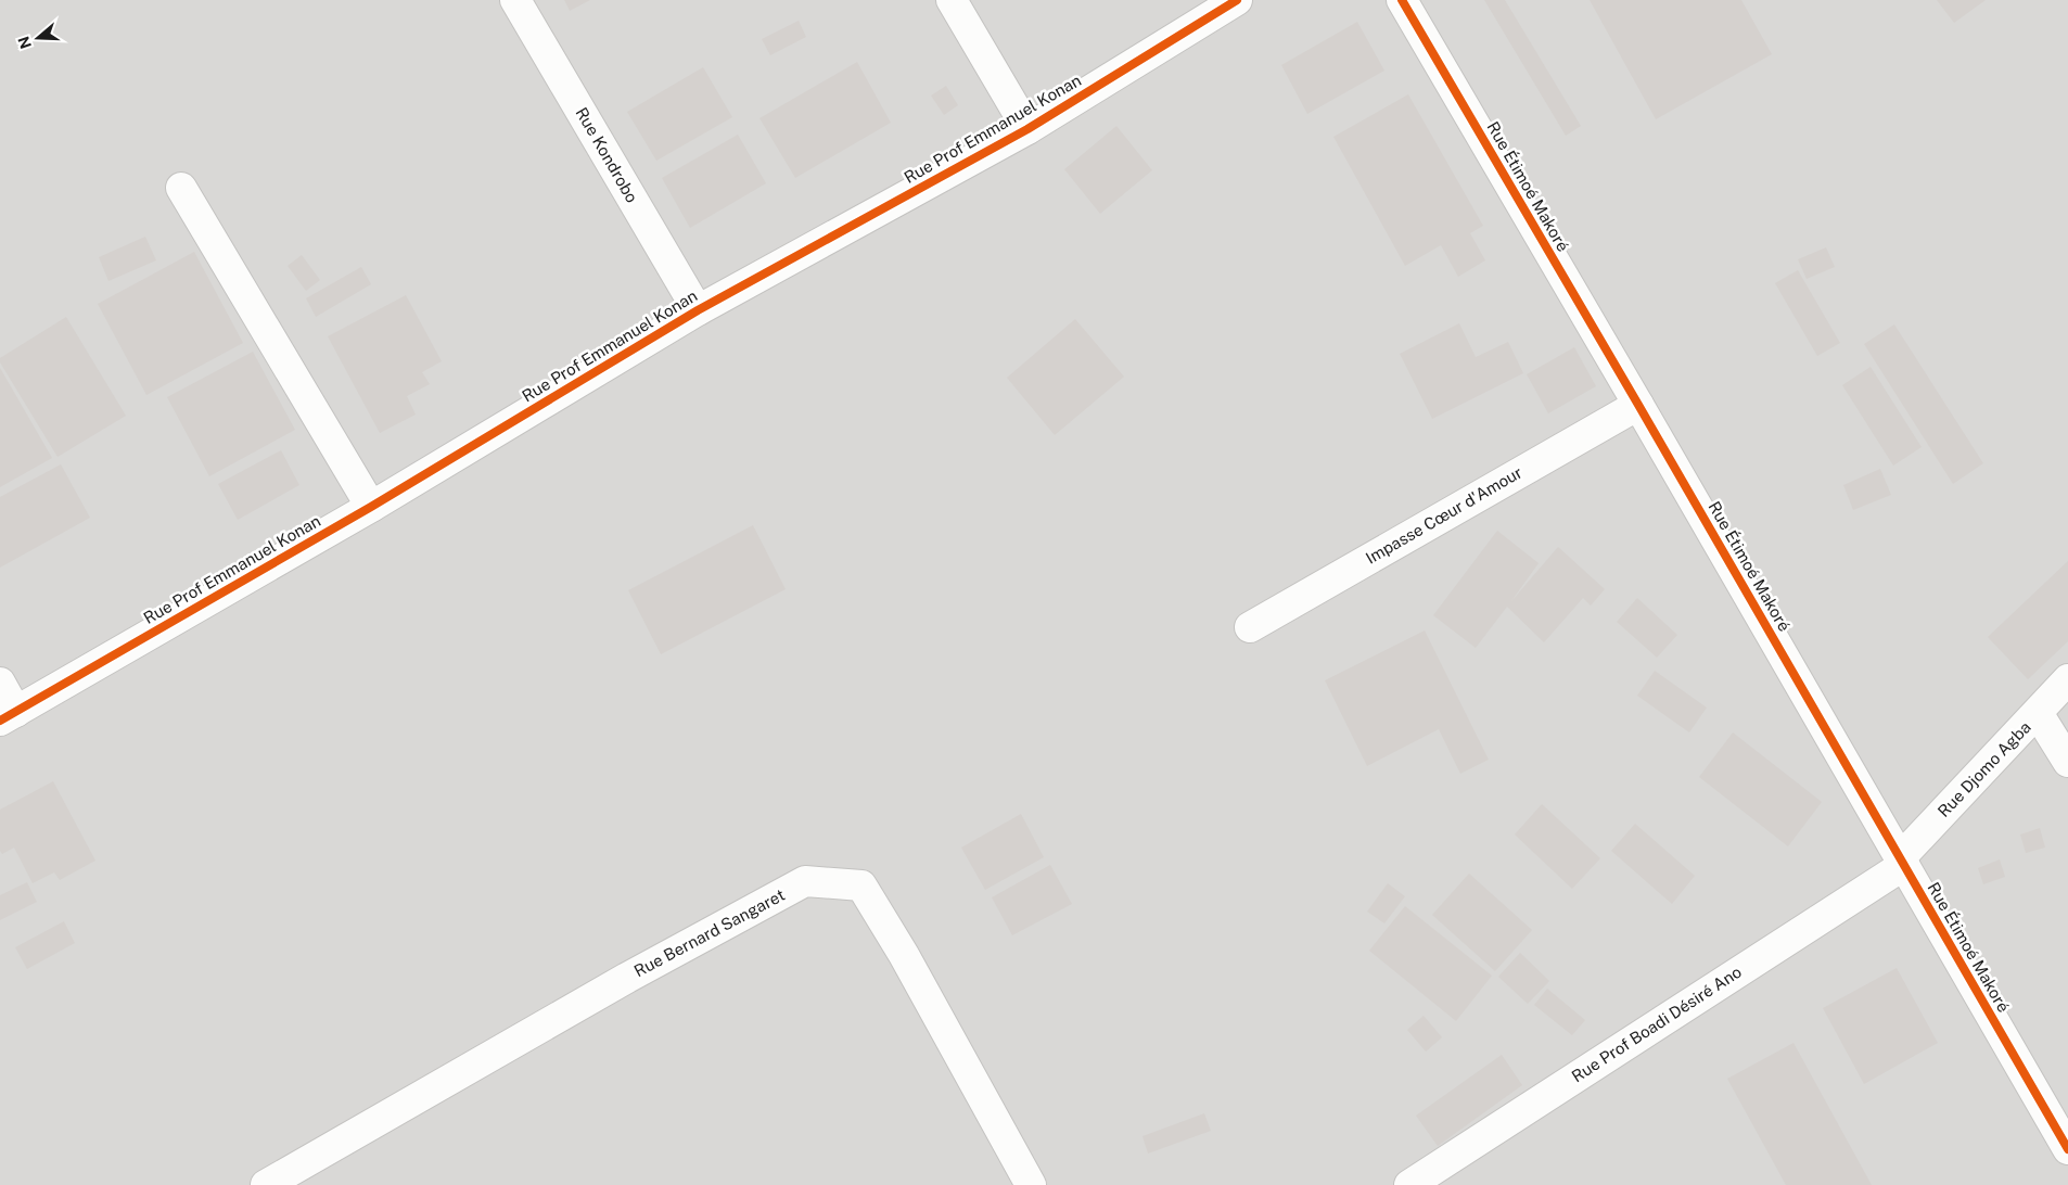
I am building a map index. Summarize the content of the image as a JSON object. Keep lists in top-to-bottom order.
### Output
{
  "streets": {
    "street": [
      "Rue Prof Emmanuel Konan",
      "Rue Kondrobo",
      "Rue Étimoé Makoré",
      "Impasse Cœur d'Amour",
      "Rue Djomo Agba",
      "Rue Bernard Sangaret",
      "Rue Prof Boadi Désiré Ano"
    ]
  },
  "crossings": [
    ["Rue Prof Emmanuel Konan", "Rue Kondrobo"],
    ["Rue Étimoé Makoré", "Impasse Cœur d'Amour"],
    ["Rue Étimoé Makoré", "Rue Djomo Agba"],
    ["Rue Étimoé Makoré", "Rue Prof Boadi Désiré Ano"],
    ["Rue Djomo Agba", "Rue Prof Boadi Désiré Ano"]
  ],
  "north": "left"
}
